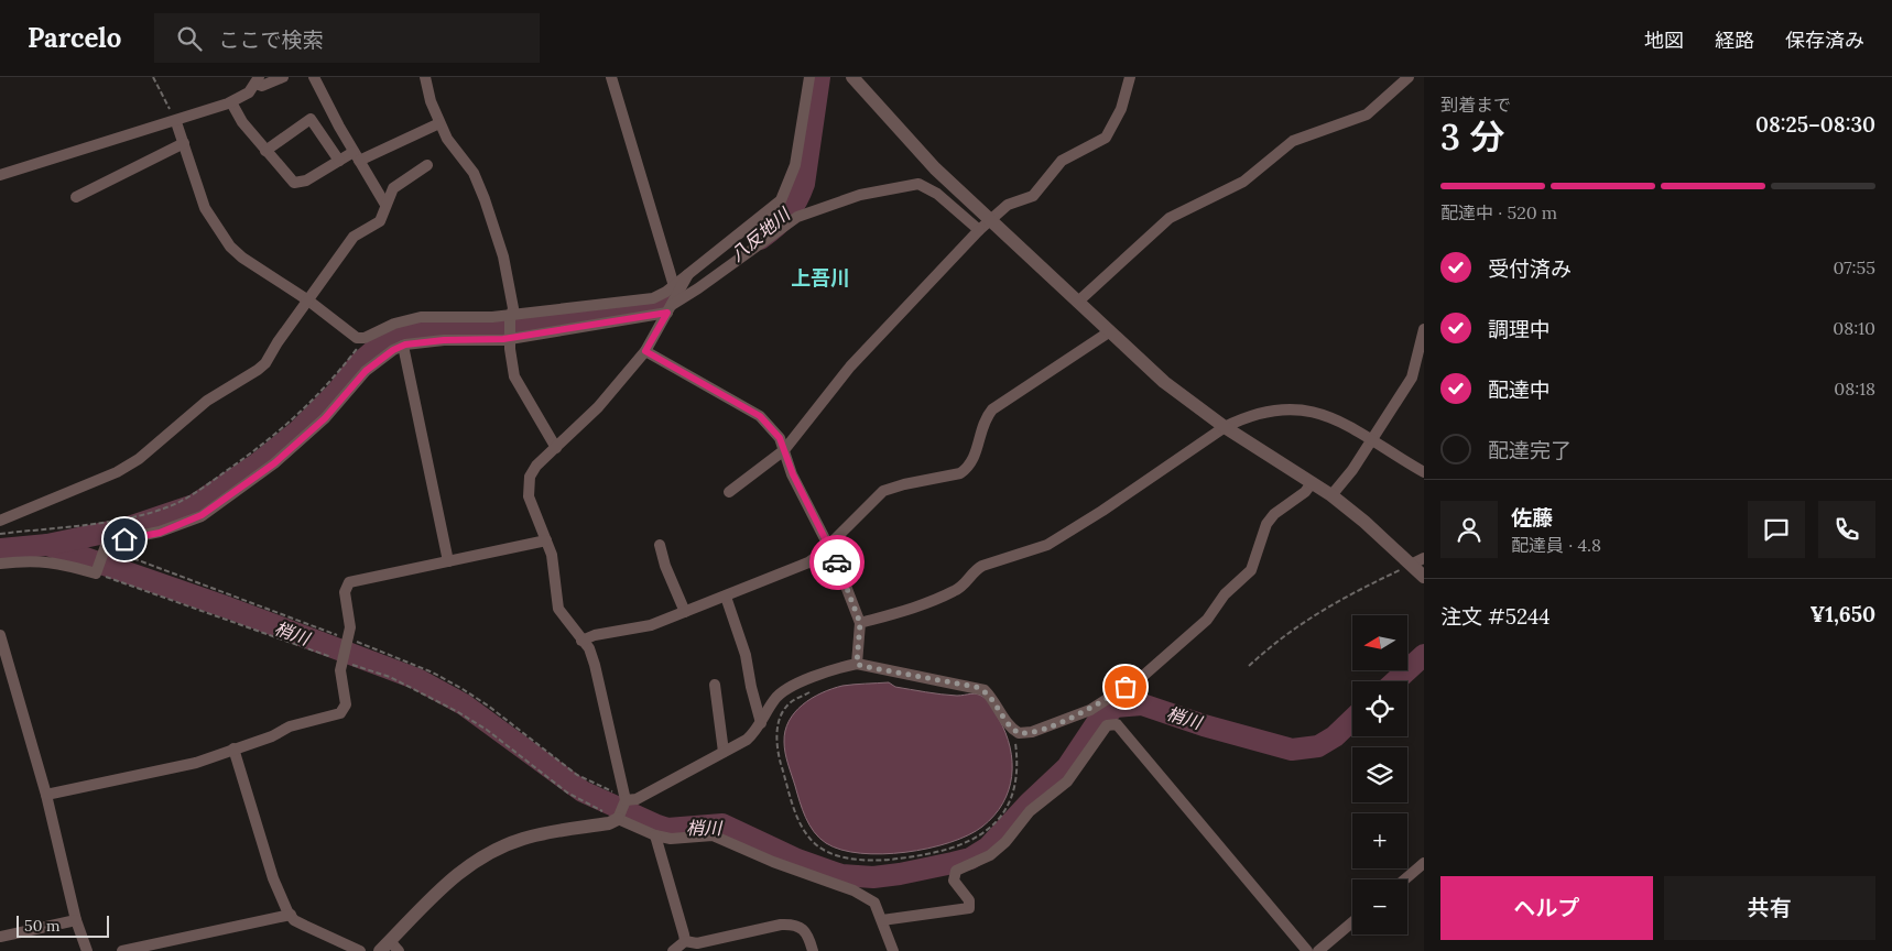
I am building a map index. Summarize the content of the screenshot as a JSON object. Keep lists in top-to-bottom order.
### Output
{
  "districts": ["上吾川"],
  "water": ["八反地川", "梢川"],
  "scale_bar": "50 m",
  "north": "left",
  "page": {
    "header": "Parcelo",
    "search": "ここで検索",
    "nav": ["地図", "経路", "保存済み"],
    "heading": ["3 分", "到着まで", "08:25–08:30"],
    "panel": [
      "佐藤",
      "配達員 · 4.8",
      "注文 #5244",
      "¥1,650"
    ],
    "bar": "配達中 · 520 m",
    "list": [
      ["受付済み", "07:55"],
      ["調理中", "08:10"],
      ["配達中", "08:18"],
      "配達完了"
    ],
    "map_buttons": ["+", "−"],
    "buttons": ["ヘルプ", "共有"],
    "scale": "50 m"
  }
}
